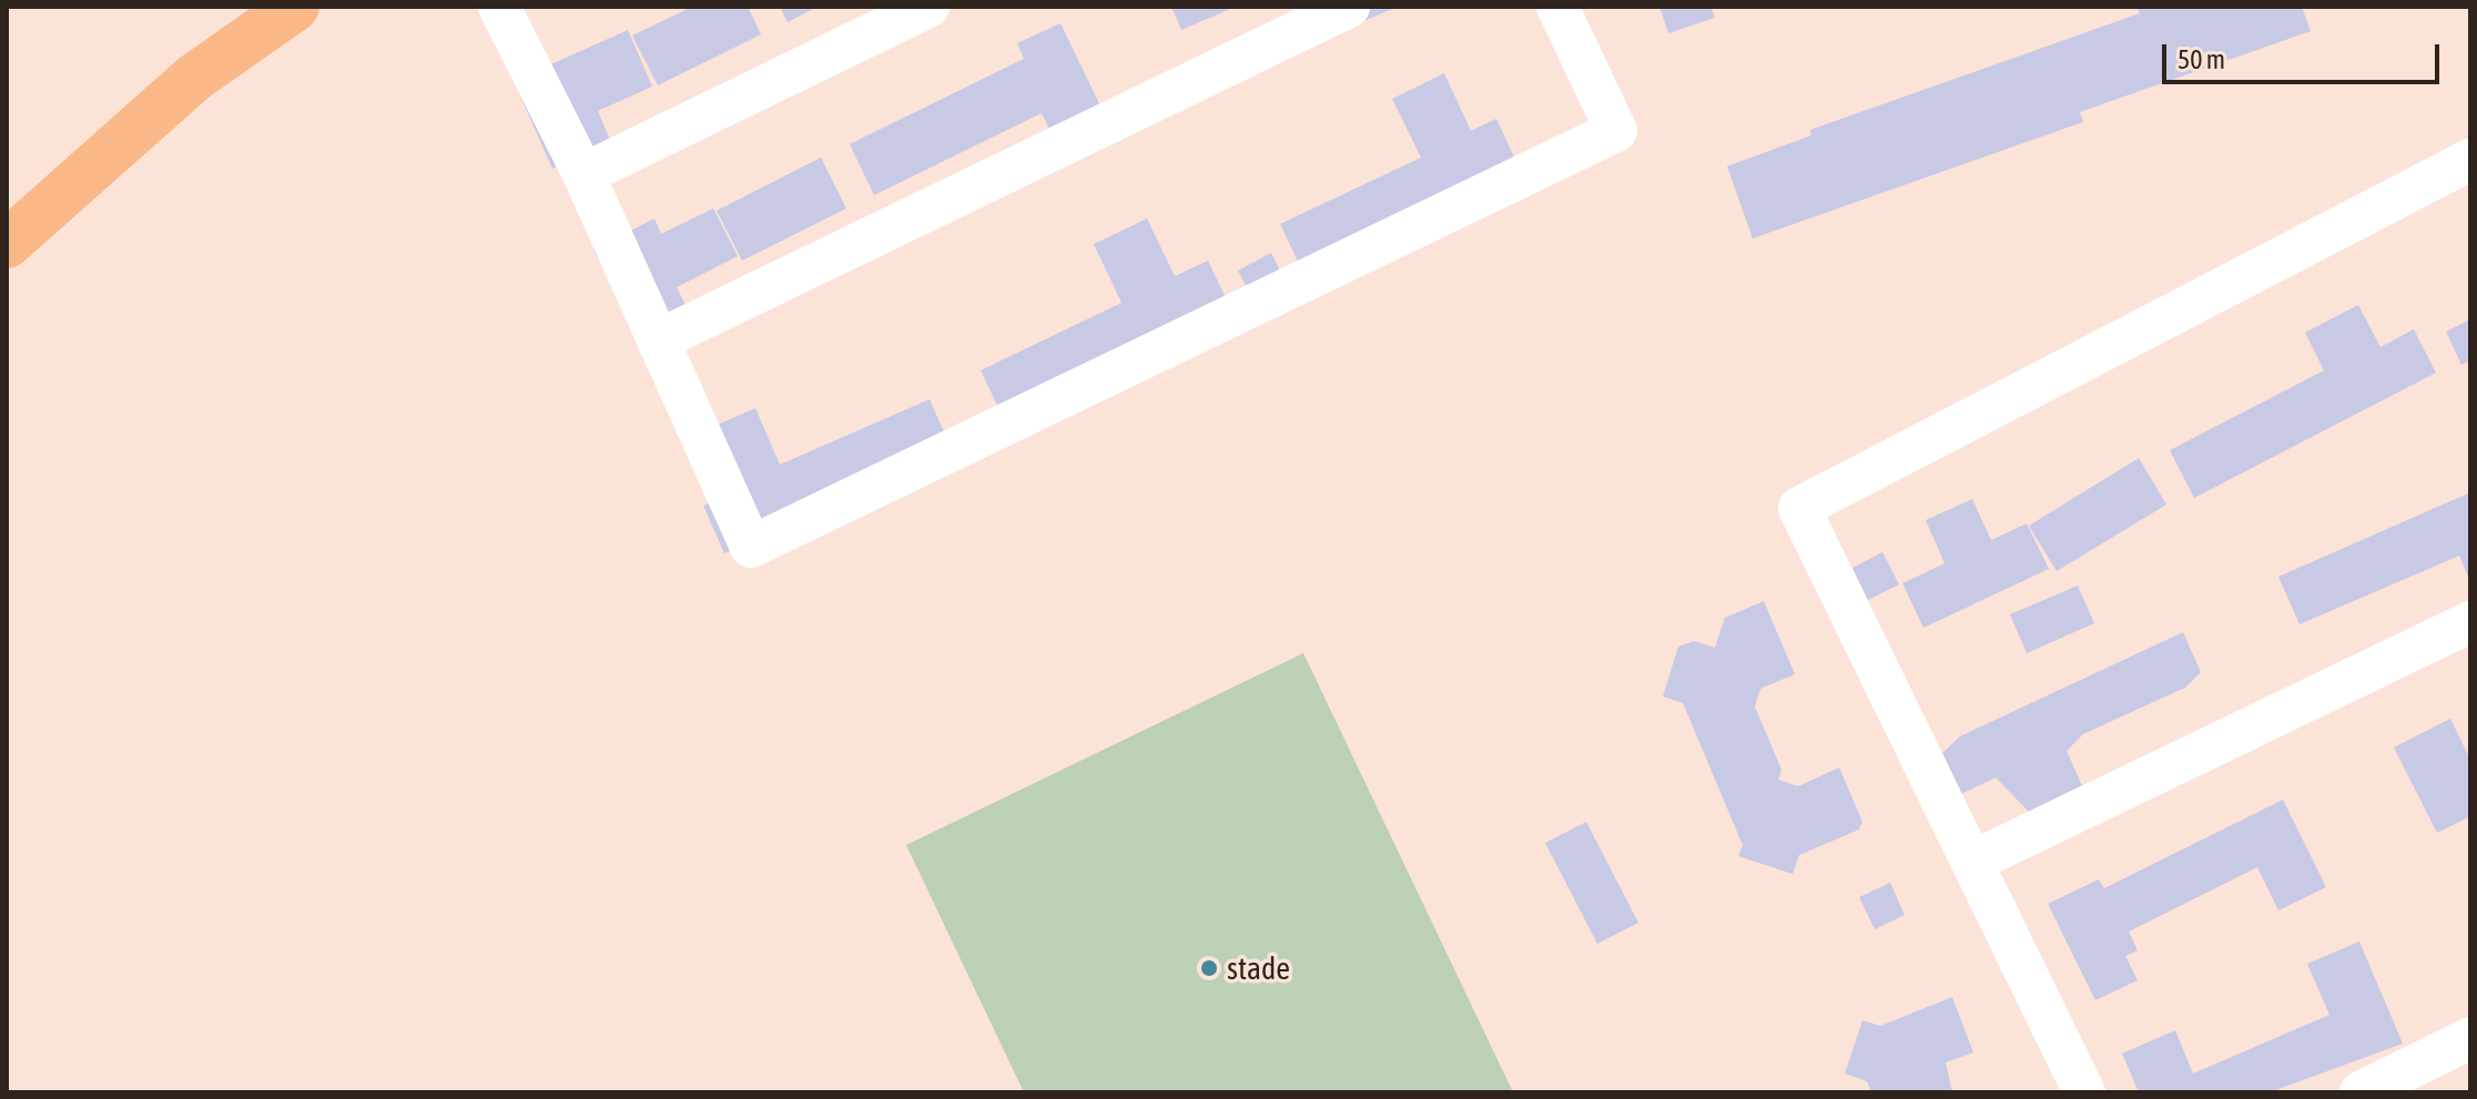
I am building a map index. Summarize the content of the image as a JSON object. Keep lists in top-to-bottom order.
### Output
{
  "places": ["stade"],
  "scale_bar": "50 m"
}
